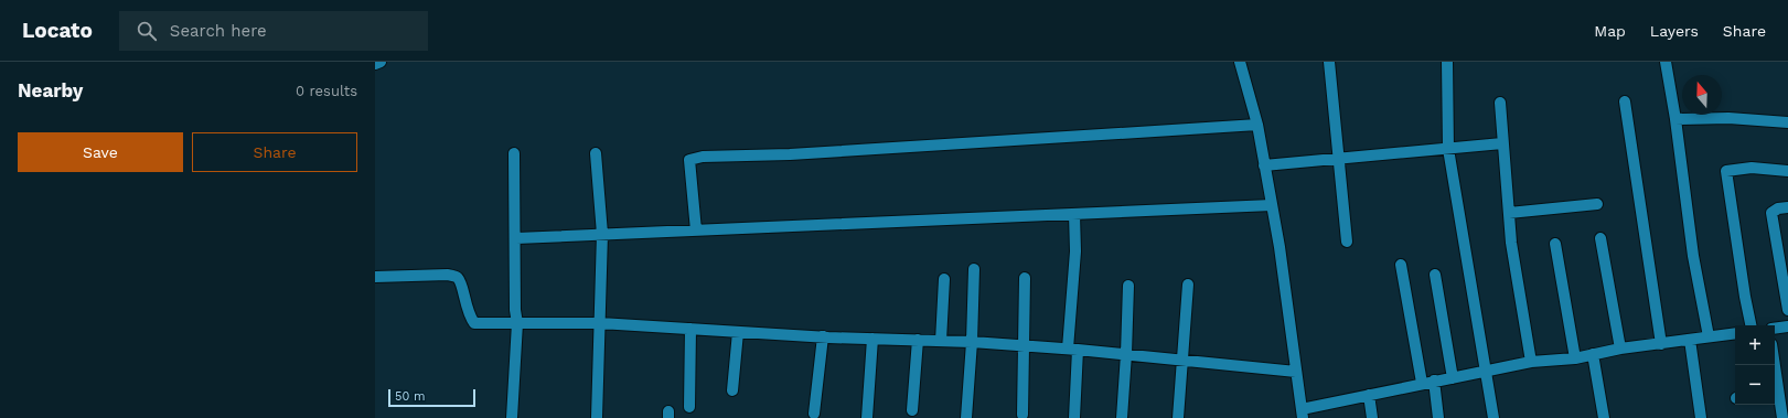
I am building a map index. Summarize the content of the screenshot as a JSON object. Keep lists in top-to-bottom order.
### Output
{
  "scale_bar": "50 m",
  "north": "top",
  "page": {
    "header": "Locato",
    "search": "Search here",
    "nav": ["Map", "Layers", "Share"],
    "heading": ["Nearby", "0 results"],
    "buttons": ["Save", "Share"],
    "map_buttons": ["+", "−"],
    "scale": "50 m"
  }
}
